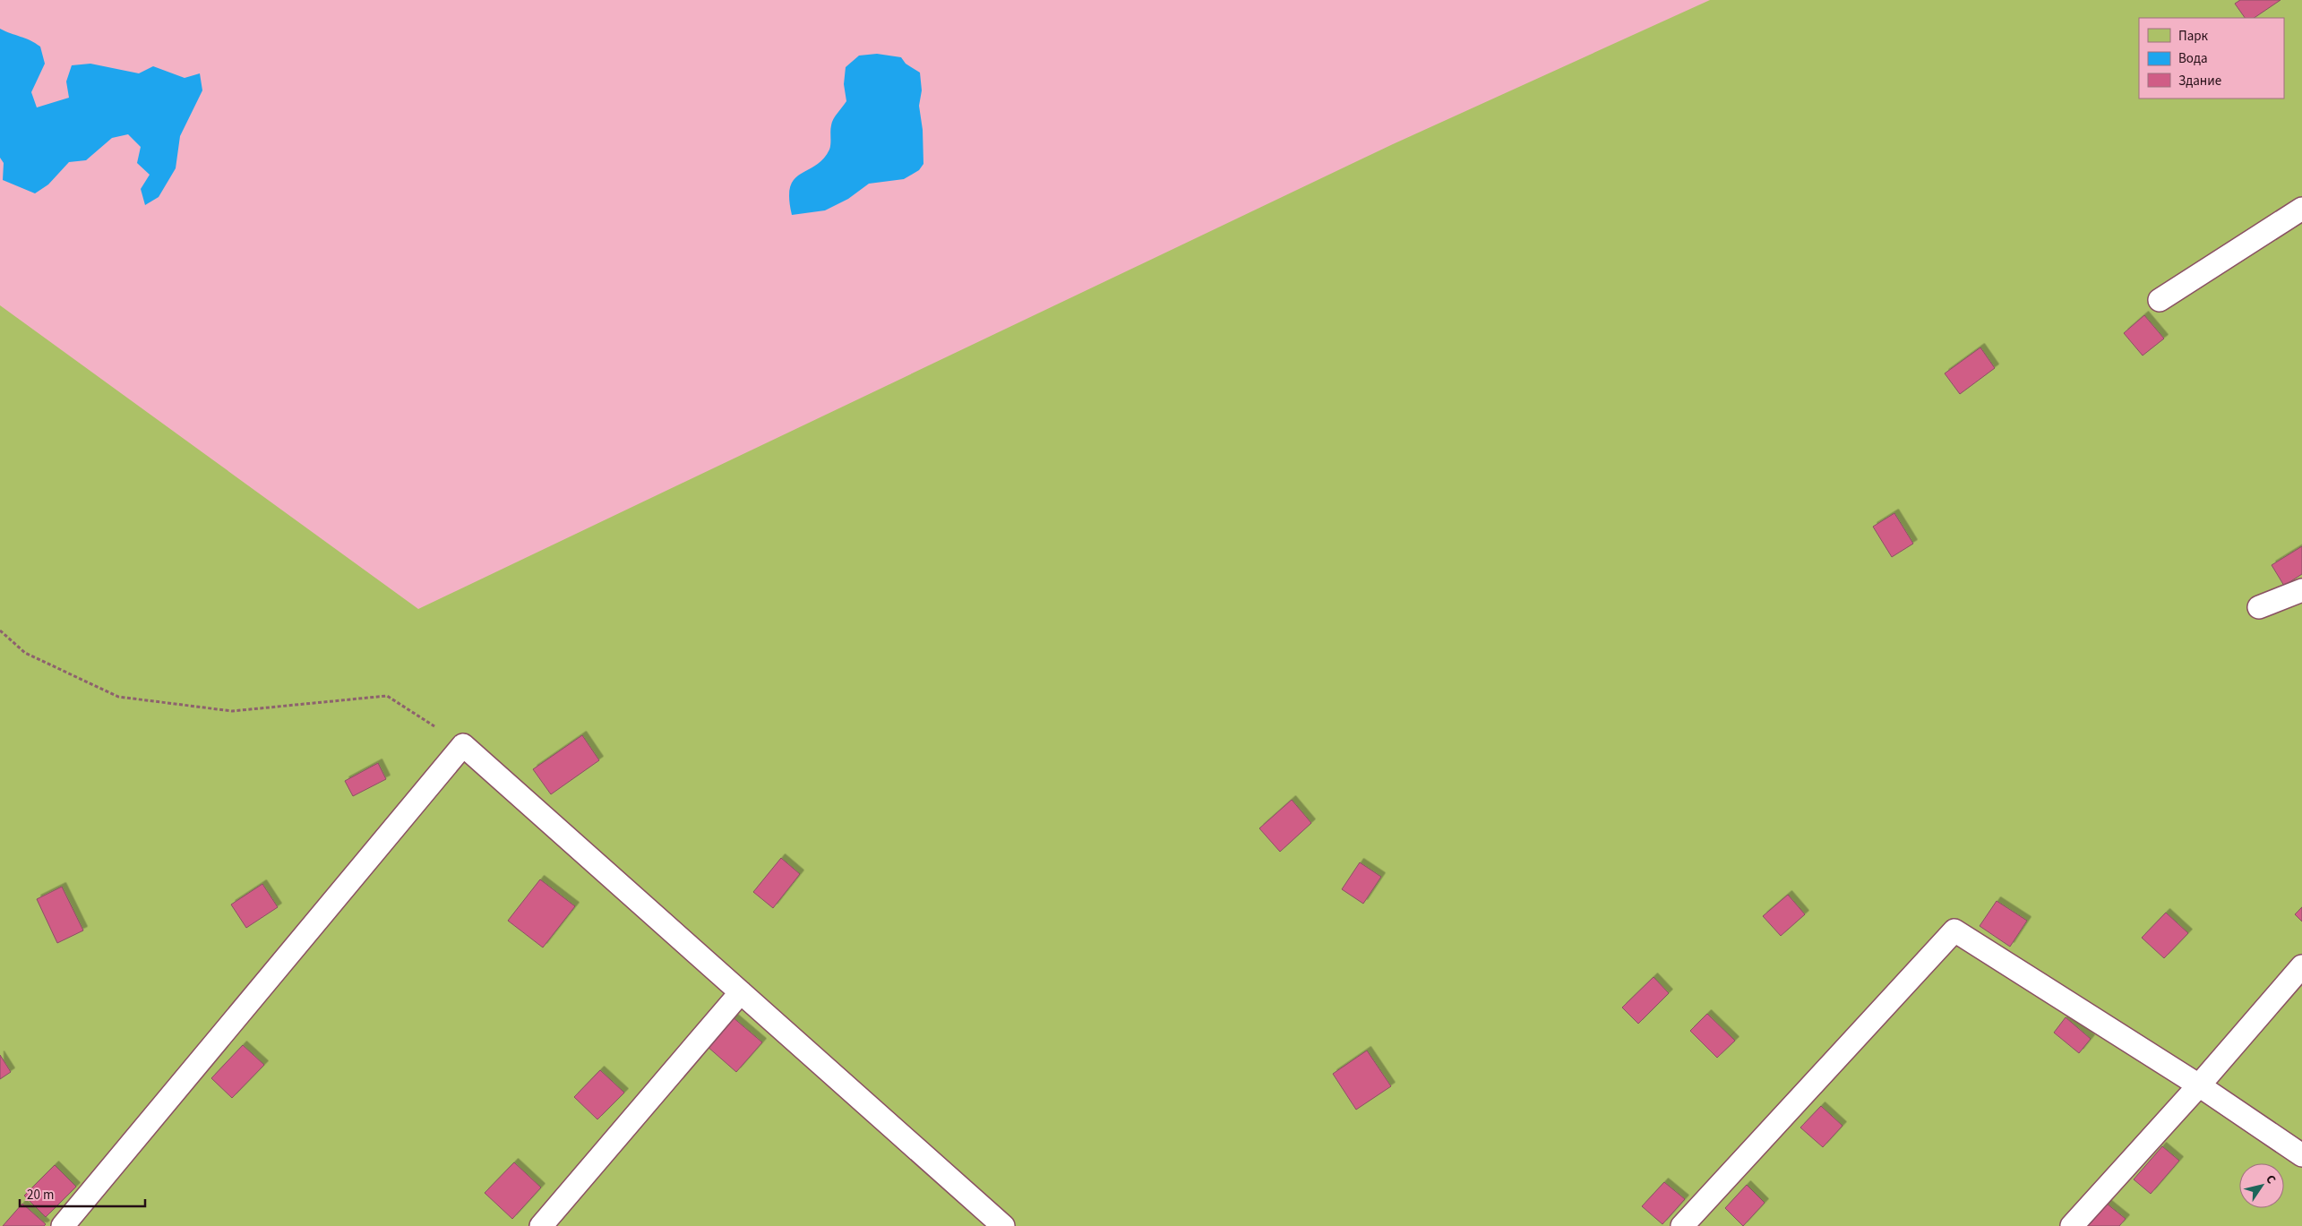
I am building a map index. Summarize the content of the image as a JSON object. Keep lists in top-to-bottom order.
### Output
{
  "legend": ["Парк", "Вода", "Здание"],
  "scale_bar": "20 m",
  "north": "top right"
}
